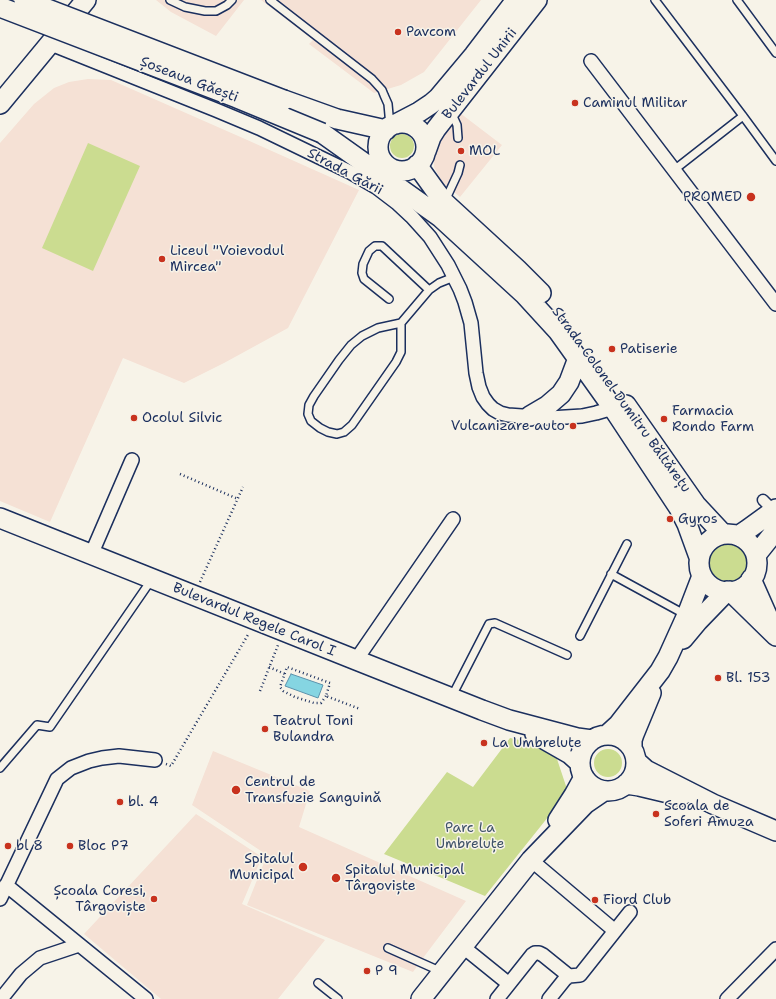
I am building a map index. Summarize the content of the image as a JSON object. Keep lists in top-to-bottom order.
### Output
{
  "streets": {
    "main road": [
      "Bulevardul Unirii",
      "Șoseaua Găești",
      "Strada Colonel Dumitru Băltărețu",
      "Bulevardul Regele Carol I"
    ],
    "street": ["Strada Gării"]
  },
  "crossings": [
    ["Bulevardul Unirii", "Șoseaua Găești"],
    ["Bulevardul Unirii", "Strada Colonel Dumitru Băltărețu"],
    ["Șoseaua Găești", "Strada Colonel Dumitru Băltărețu"],
    ["Strada Gării", "Strada Colonel Dumitru Băltărețu"]
  ],
  "parks": ["Parc La Umbreluțe"],
  "places": [
    "Pavcom",
    "Caminul Militar",
    "MOL",
    "PROMED",
    "Liceul \"Voievodul Mircea\"",
    "Patiserie",
    "Ocolul Silvic",
    "Farmacia Rondo Farm",
    "Vulcanizare auto",
    "Gyros",
    "Bl. 153",
    "Teatrul Toni Bulandra",
    "La Umbreluțe",
    "Centrul de Transfuzie Sanguină",
    "bl. 4",
    "Scoala de Soferi Amuza",
    "bl 8",
    "Bloc P7",
    "Spitalul Municipal",
    "Spitalul Municipal Târgoviște",
    "Școala Coresi, Târgoviște",
    "Fiord Club",
    "P 9"
  ]
}
